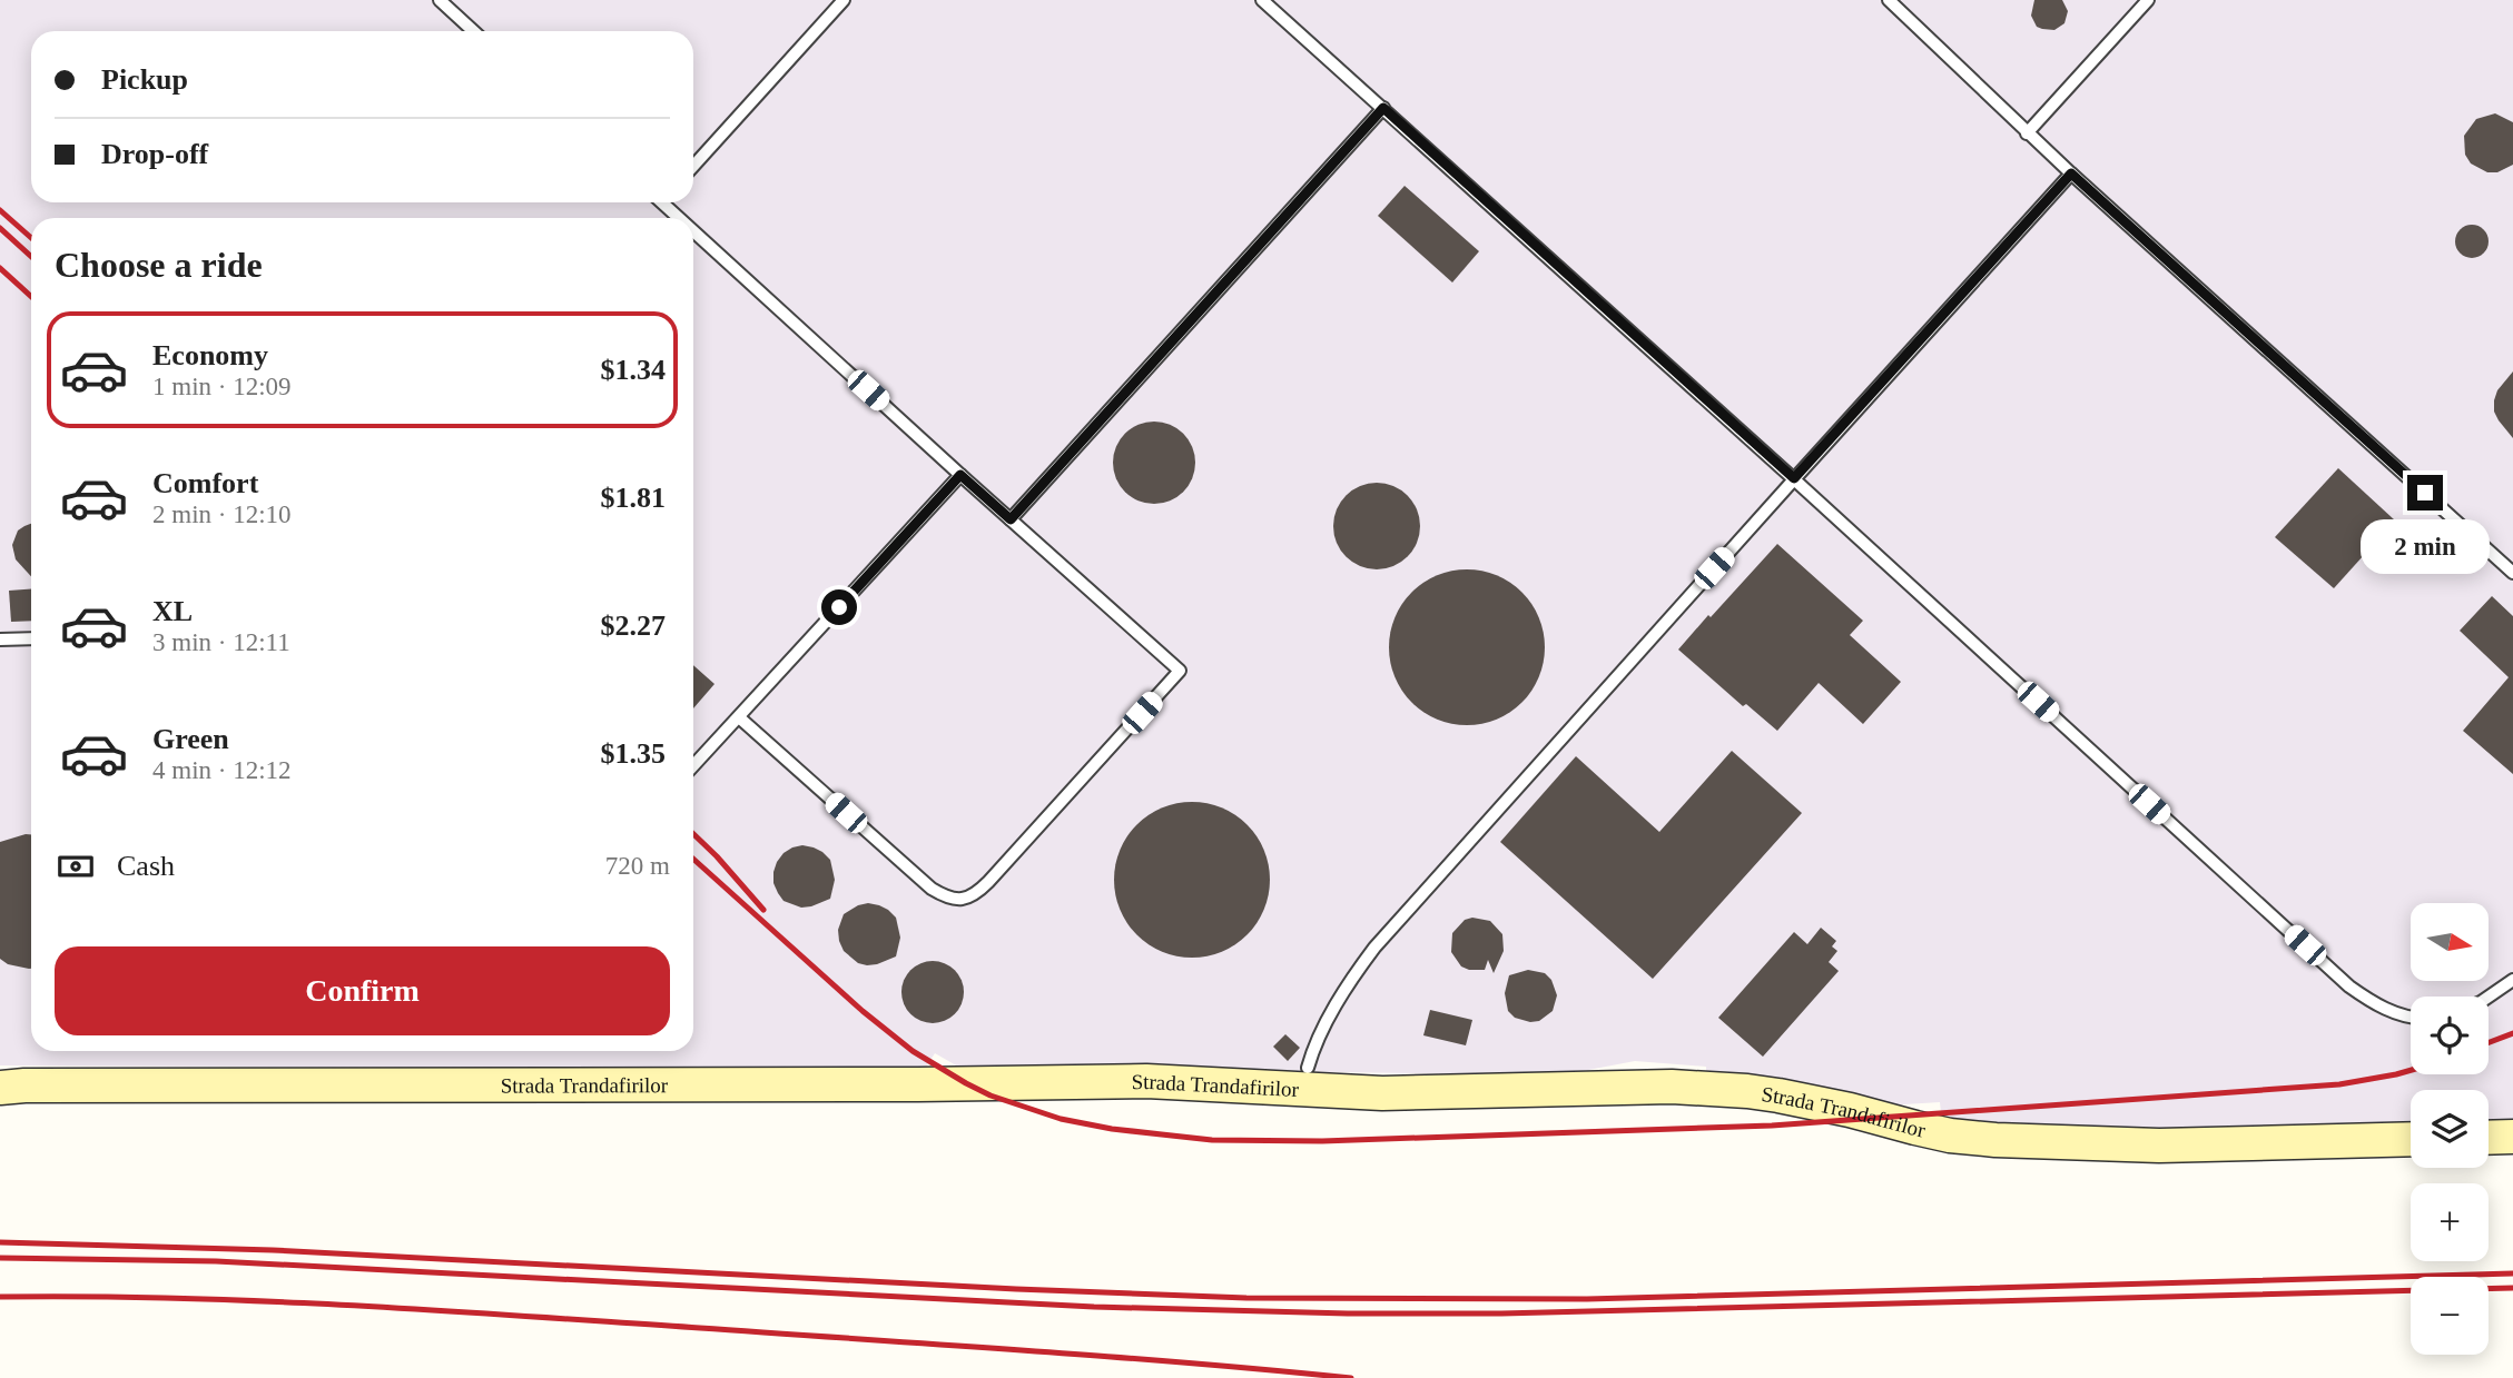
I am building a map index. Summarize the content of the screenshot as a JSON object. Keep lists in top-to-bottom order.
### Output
{
  "streets": {
    "main road": ["Strada Trandafirilor"]
  },
  "north": "right",
  "page": {
    "banner": ["Pickup", "Drop-off"],
    "heading": "Choose a ride",
    "list": [
      {
        "name": "Economy",
        "note": "1 min · 12:09",
        "value": "$1.34"
      },
      {
        "name": "Comfort",
        "note": "2 min · 12:10",
        "value": "$1.81"
      },
      {
        "name": "XL",
        "note": "3 min · 12:11",
        "value": "$2.27"
      },
      {
        "name": "Green",
        "note": "4 min · 12:12",
        "value": "$1.35"
      }
    ],
    "bubble": "2 min",
    "pay": ["Cash", "720 m"],
    "map_buttons": ["+", "−"],
    "buttons": "Confirm"
  }
}
